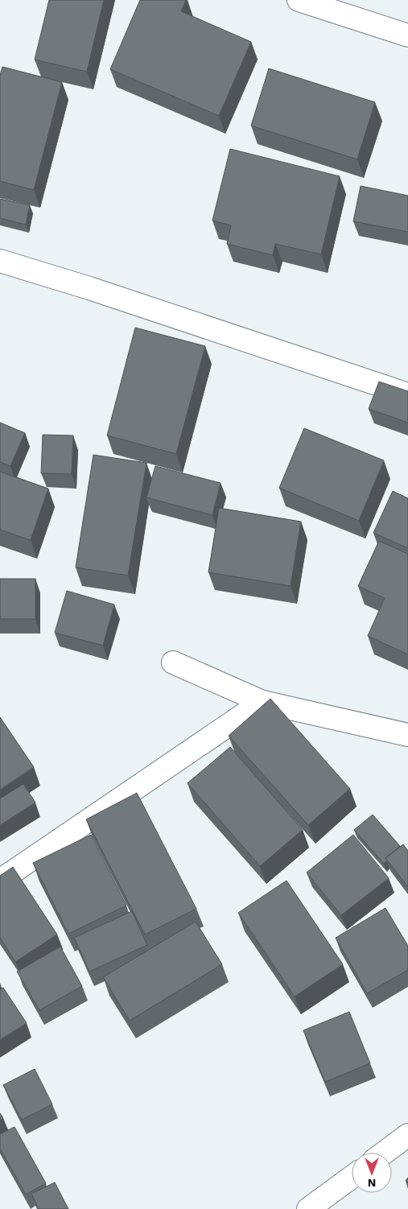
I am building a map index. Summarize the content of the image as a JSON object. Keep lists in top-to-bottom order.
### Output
{
  "north": "bottom"
}
